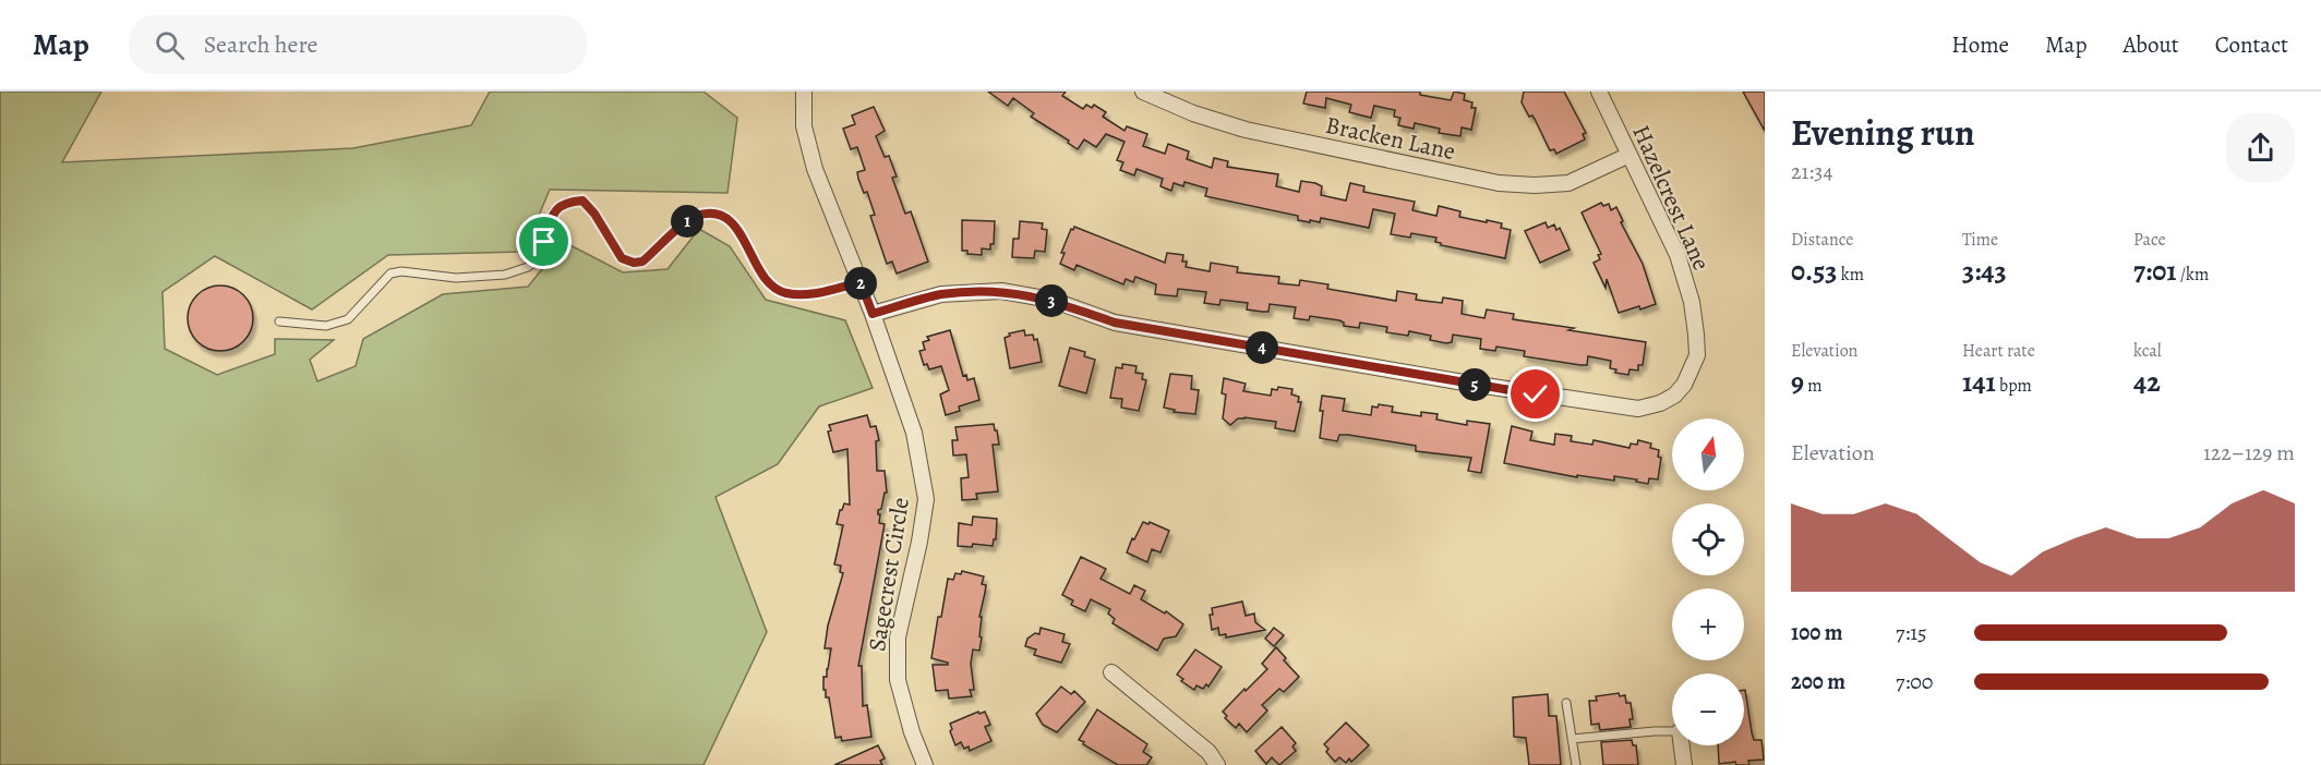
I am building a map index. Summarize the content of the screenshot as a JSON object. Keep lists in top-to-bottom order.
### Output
{
  "streets": {
    "street": ["Bracken Lane", "Hazelcrest Lane", "Sagecrest Circle"]
  },
  "crossings": [
    ["Bracken Lane", "Hazelcrest Lane"],
    ["Hazelcrest Lane", "Sagecrest Circle"]
  ],
  "north": "top",
  "page": {
    "header": "Map",
    "search": "Search here",
    "nav": [
      "Home",
      "Map",
      "About",
      "Contact"
    ],
    "heading": ["Evening run", "21:34"],
    "stats": [
      ["Distance", "0.53 km"],
      ["Time", "3:43"],
      ["Pace", "7:01 /km"],
      ["Elevation", "9 m"],
      ["Heart rate", "141 bpm"],
      ["kcal", "42"]
    ],
    "pins": [
      "1",
      "2",
      "3",
      "4",
      "5"
    ],
    "map_buttons": ["+", "−"],
    "chart": ["Elevation", "122–129 m"],
    "list": [
      {
        "name": "100 m",
        "note": "7:15"
      },
      {
        "name": "200 m",
        "note": "7:00"
      }
    ]
  }
}
